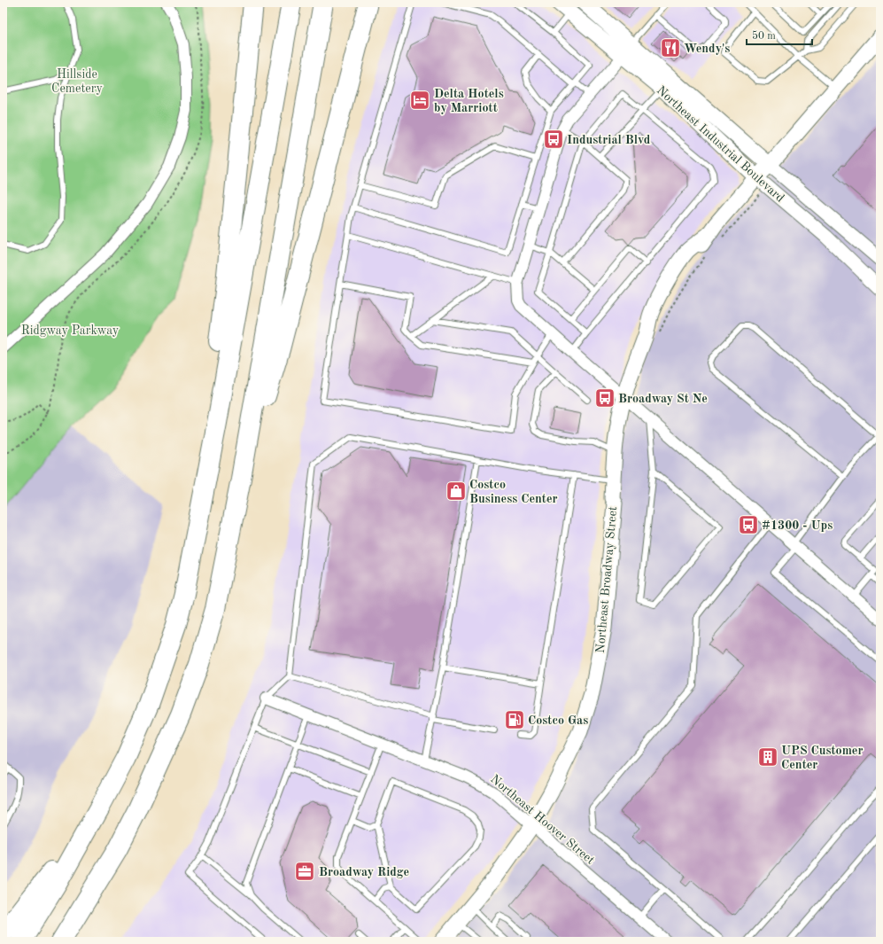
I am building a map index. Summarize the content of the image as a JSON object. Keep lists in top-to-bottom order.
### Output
{
  "streets": {
    "main road": ["Northeast Industrial Boulevard", "Northeast Broadway Street"],
    "street": ["Northeast Hoover Street"]
  },
  "crossings": [
    ["Northeast Industrial Boulevard", "Northeast Broadway Street"],
    ["Northeast Broadway Street", "Northeast Hoover Street"]
  ],
  "parks": ["Hillside Cemetery", "Ridgway Parkway"],
  "places": {
    "restaurant": ["Wendy's"],
    "hotel": ["Delta Hotels by Marriott"],
    "bus stop": ["Industrial Blvd", "Broadway St Ne", "#1300 - Ups"],
    "shop": ["Costco Business Center"],
    "fuel station": ["Costco Gas"],
    "building": ["UPS Customer Center"],
    "office": ["Broadway Ridge"]
  },
  "scale_bar": "50 m"
}
